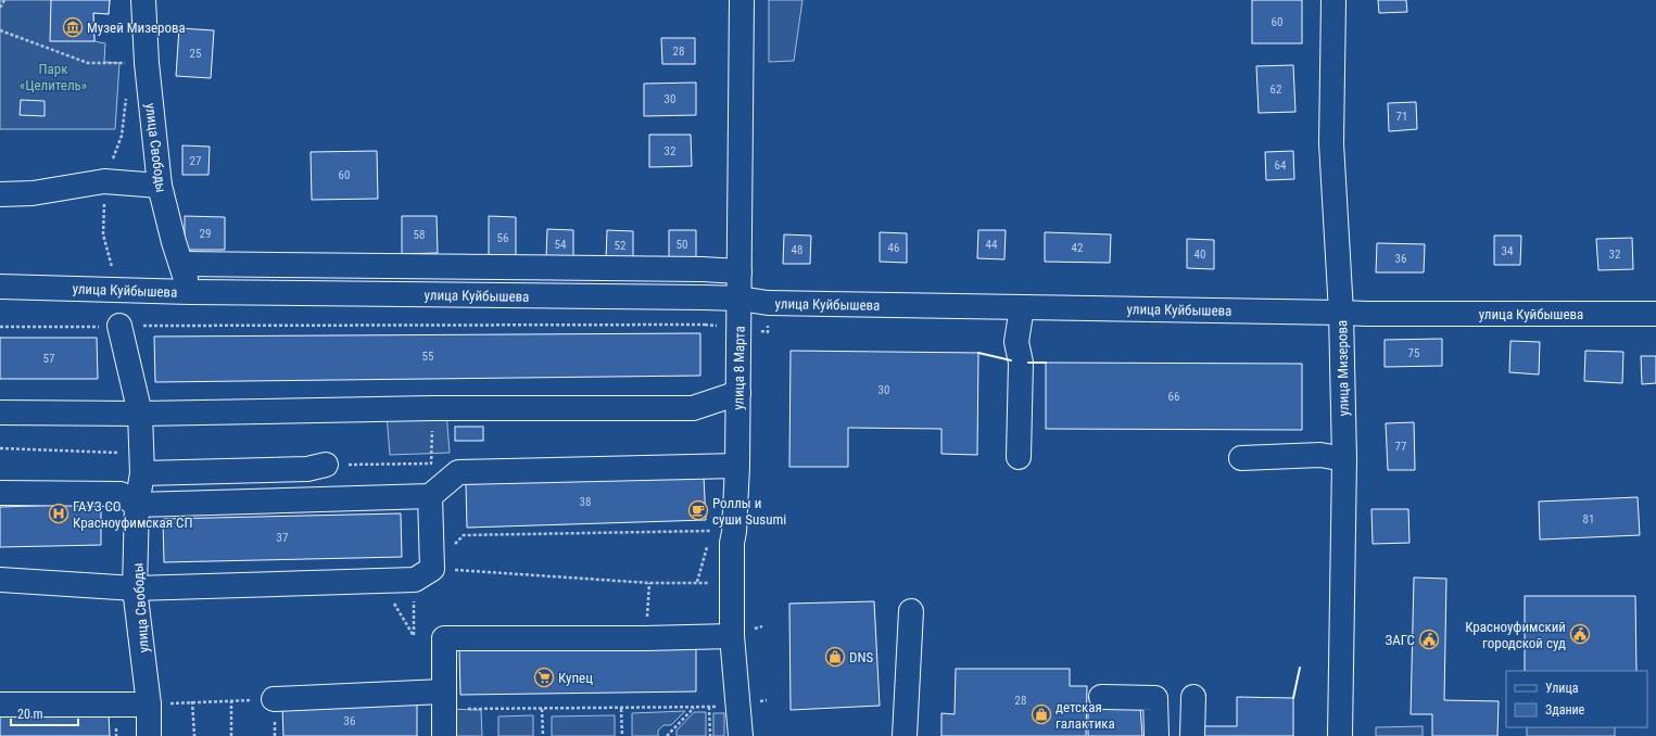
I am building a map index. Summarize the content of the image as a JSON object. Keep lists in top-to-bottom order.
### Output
{
  "streets": {
    "main road": [
      "улица Свободы",
      "улица Куйбышева",
      "улица 8 Марта",
      "улица Мизерова"
    ]
  },
  "crossings": [
    ["улица Свободы", "улица Куйбышева"],
    ["улица Куйбышева", "улица 8 Марта"],
    ["улица Куйбышева", "улица Мизерова"]
  ],
  "parks": ["Парк «Целитель»"],
  "places": {
    "museum": ["Музей Мизерова"],
    "cafe": ["Роллы и суши Susumi"],
    "hospital": ["ГАУЗ СО Красноуфимская СП"],
    "public building": ["Красноуфимский городской суд", "ЗАГС"],
    "shop": ["DNS", "детская галактика"],
    "supermarket": ["Купец"]
  },
  "house_numbers": [
    "60",
    "28",
    "25",
    "62",
    "30",
    "71",
    "32",
    "27",
    "64",
    "60",
    "29",
    "58",
    "56",
    "54",
    "50",
    "44",
    "52",
    "46",
    "42",
    "48",
    "34",
    "40",
    "32",
    "36",
    "75",
    "55",
    "57",
    "30",
    "66",
    "77",
    "38",
    "81",
    "37",
    "28",
    "36"
  ],
  "legend": ["Улица", "Здание"],
  "scale_bar": "20 m"
}
